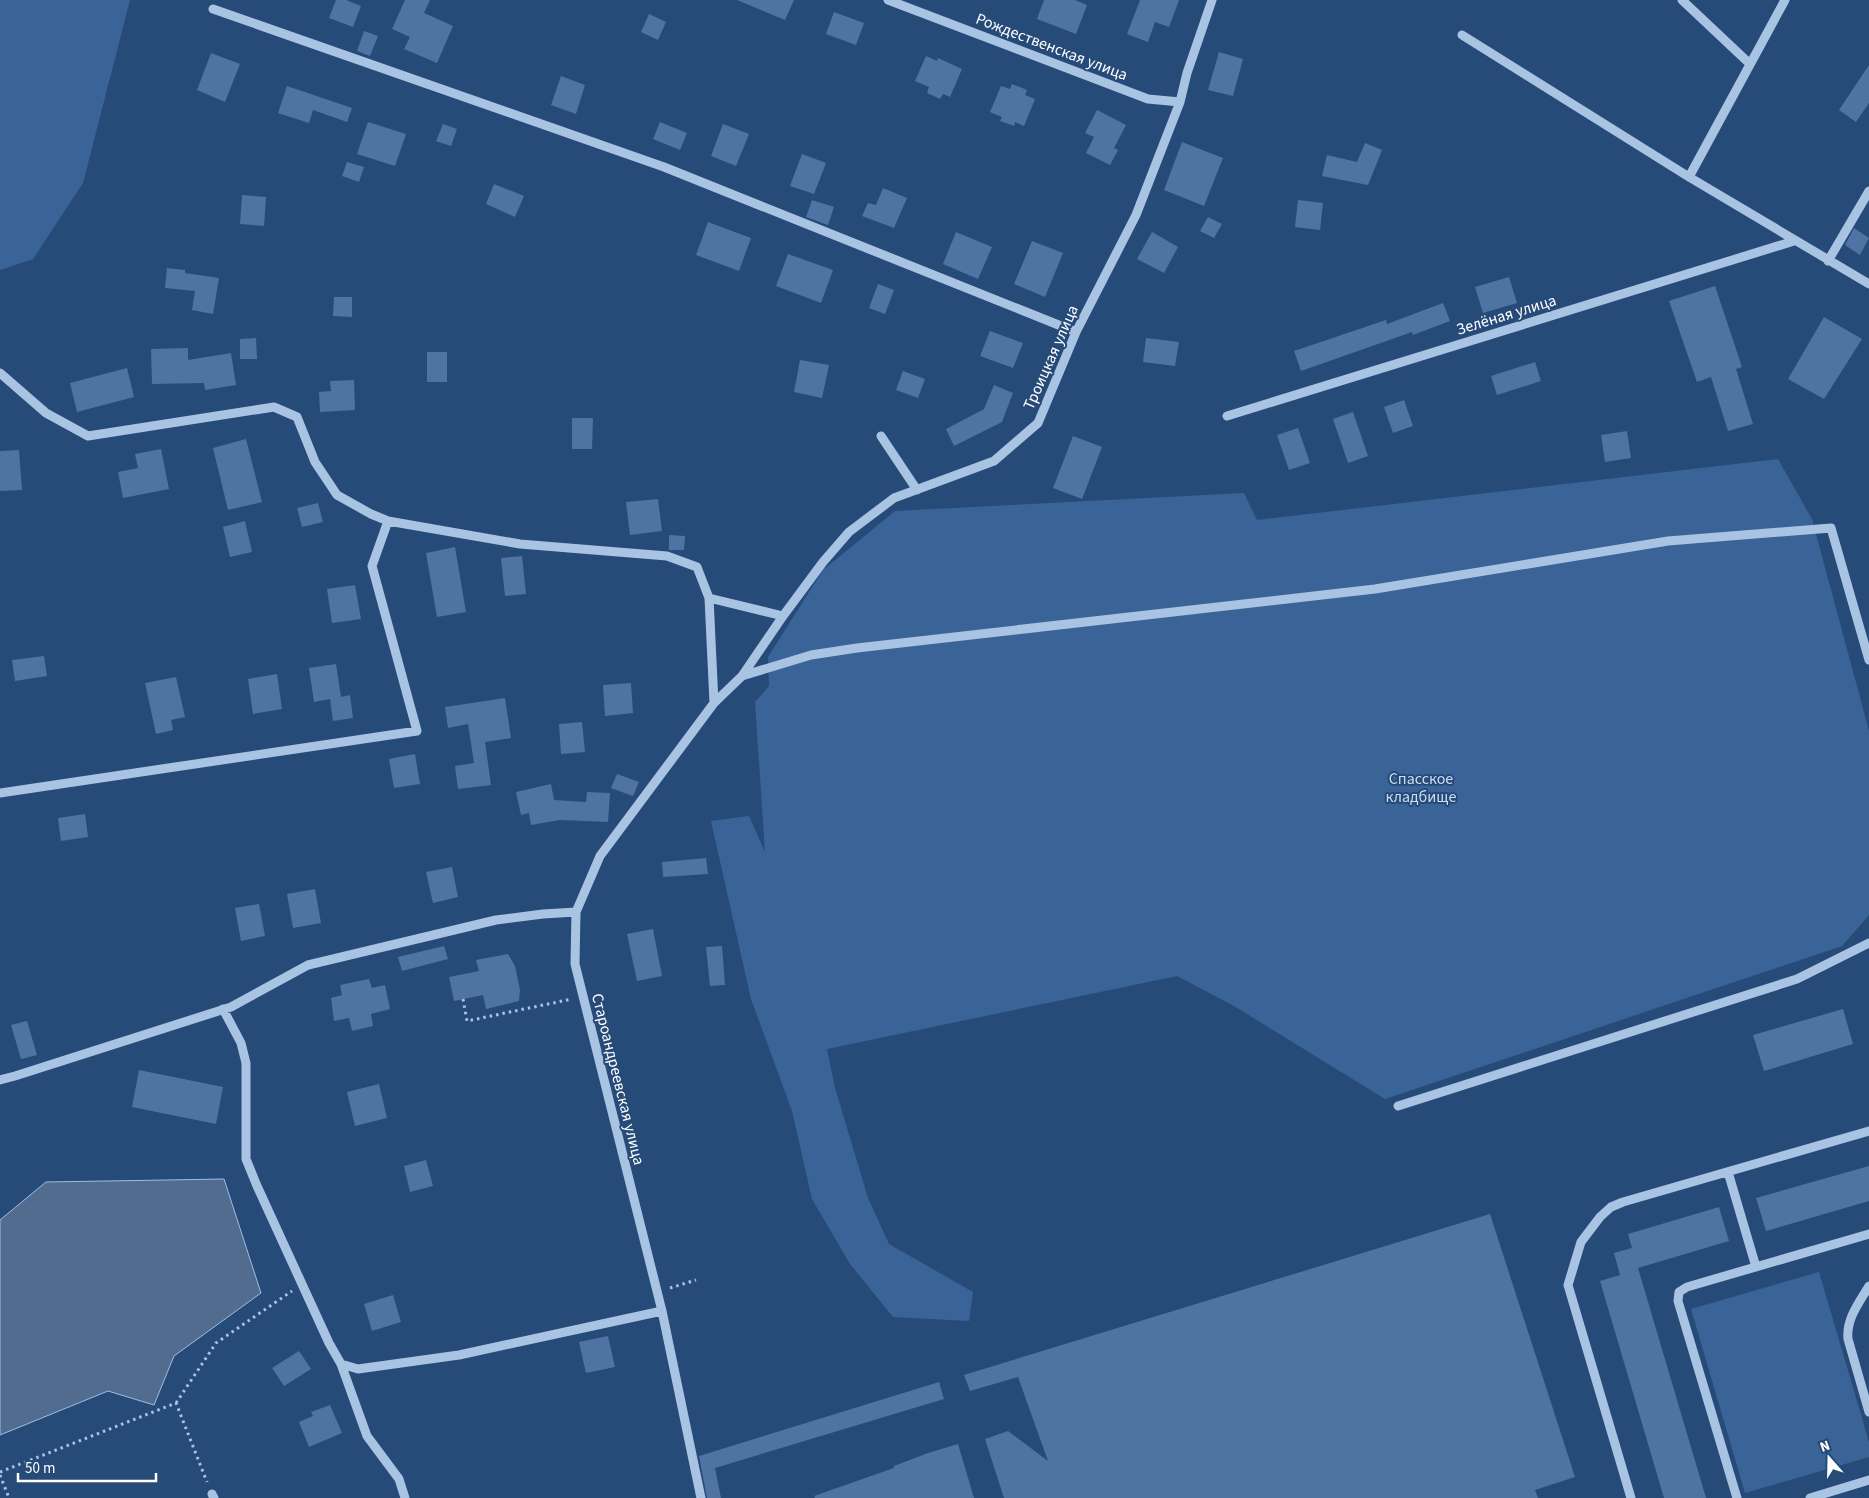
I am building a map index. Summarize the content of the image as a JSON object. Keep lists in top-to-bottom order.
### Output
{
  "streets": {
    "street": [
      "Рождественская улица",
      "Зелёная улица",
      "Троицкая улица",
      "Староандреевская улица"
    ]
  },
  "crossings": [
    ["Рождественская улица", "Троицкая улица"],
    ["Троицкая улица", "Староандреевская улица"]
  ],
  "parks": ["Спасское кладбище"],
  "scale_bar": "50 m",
  "north": "top"
}
